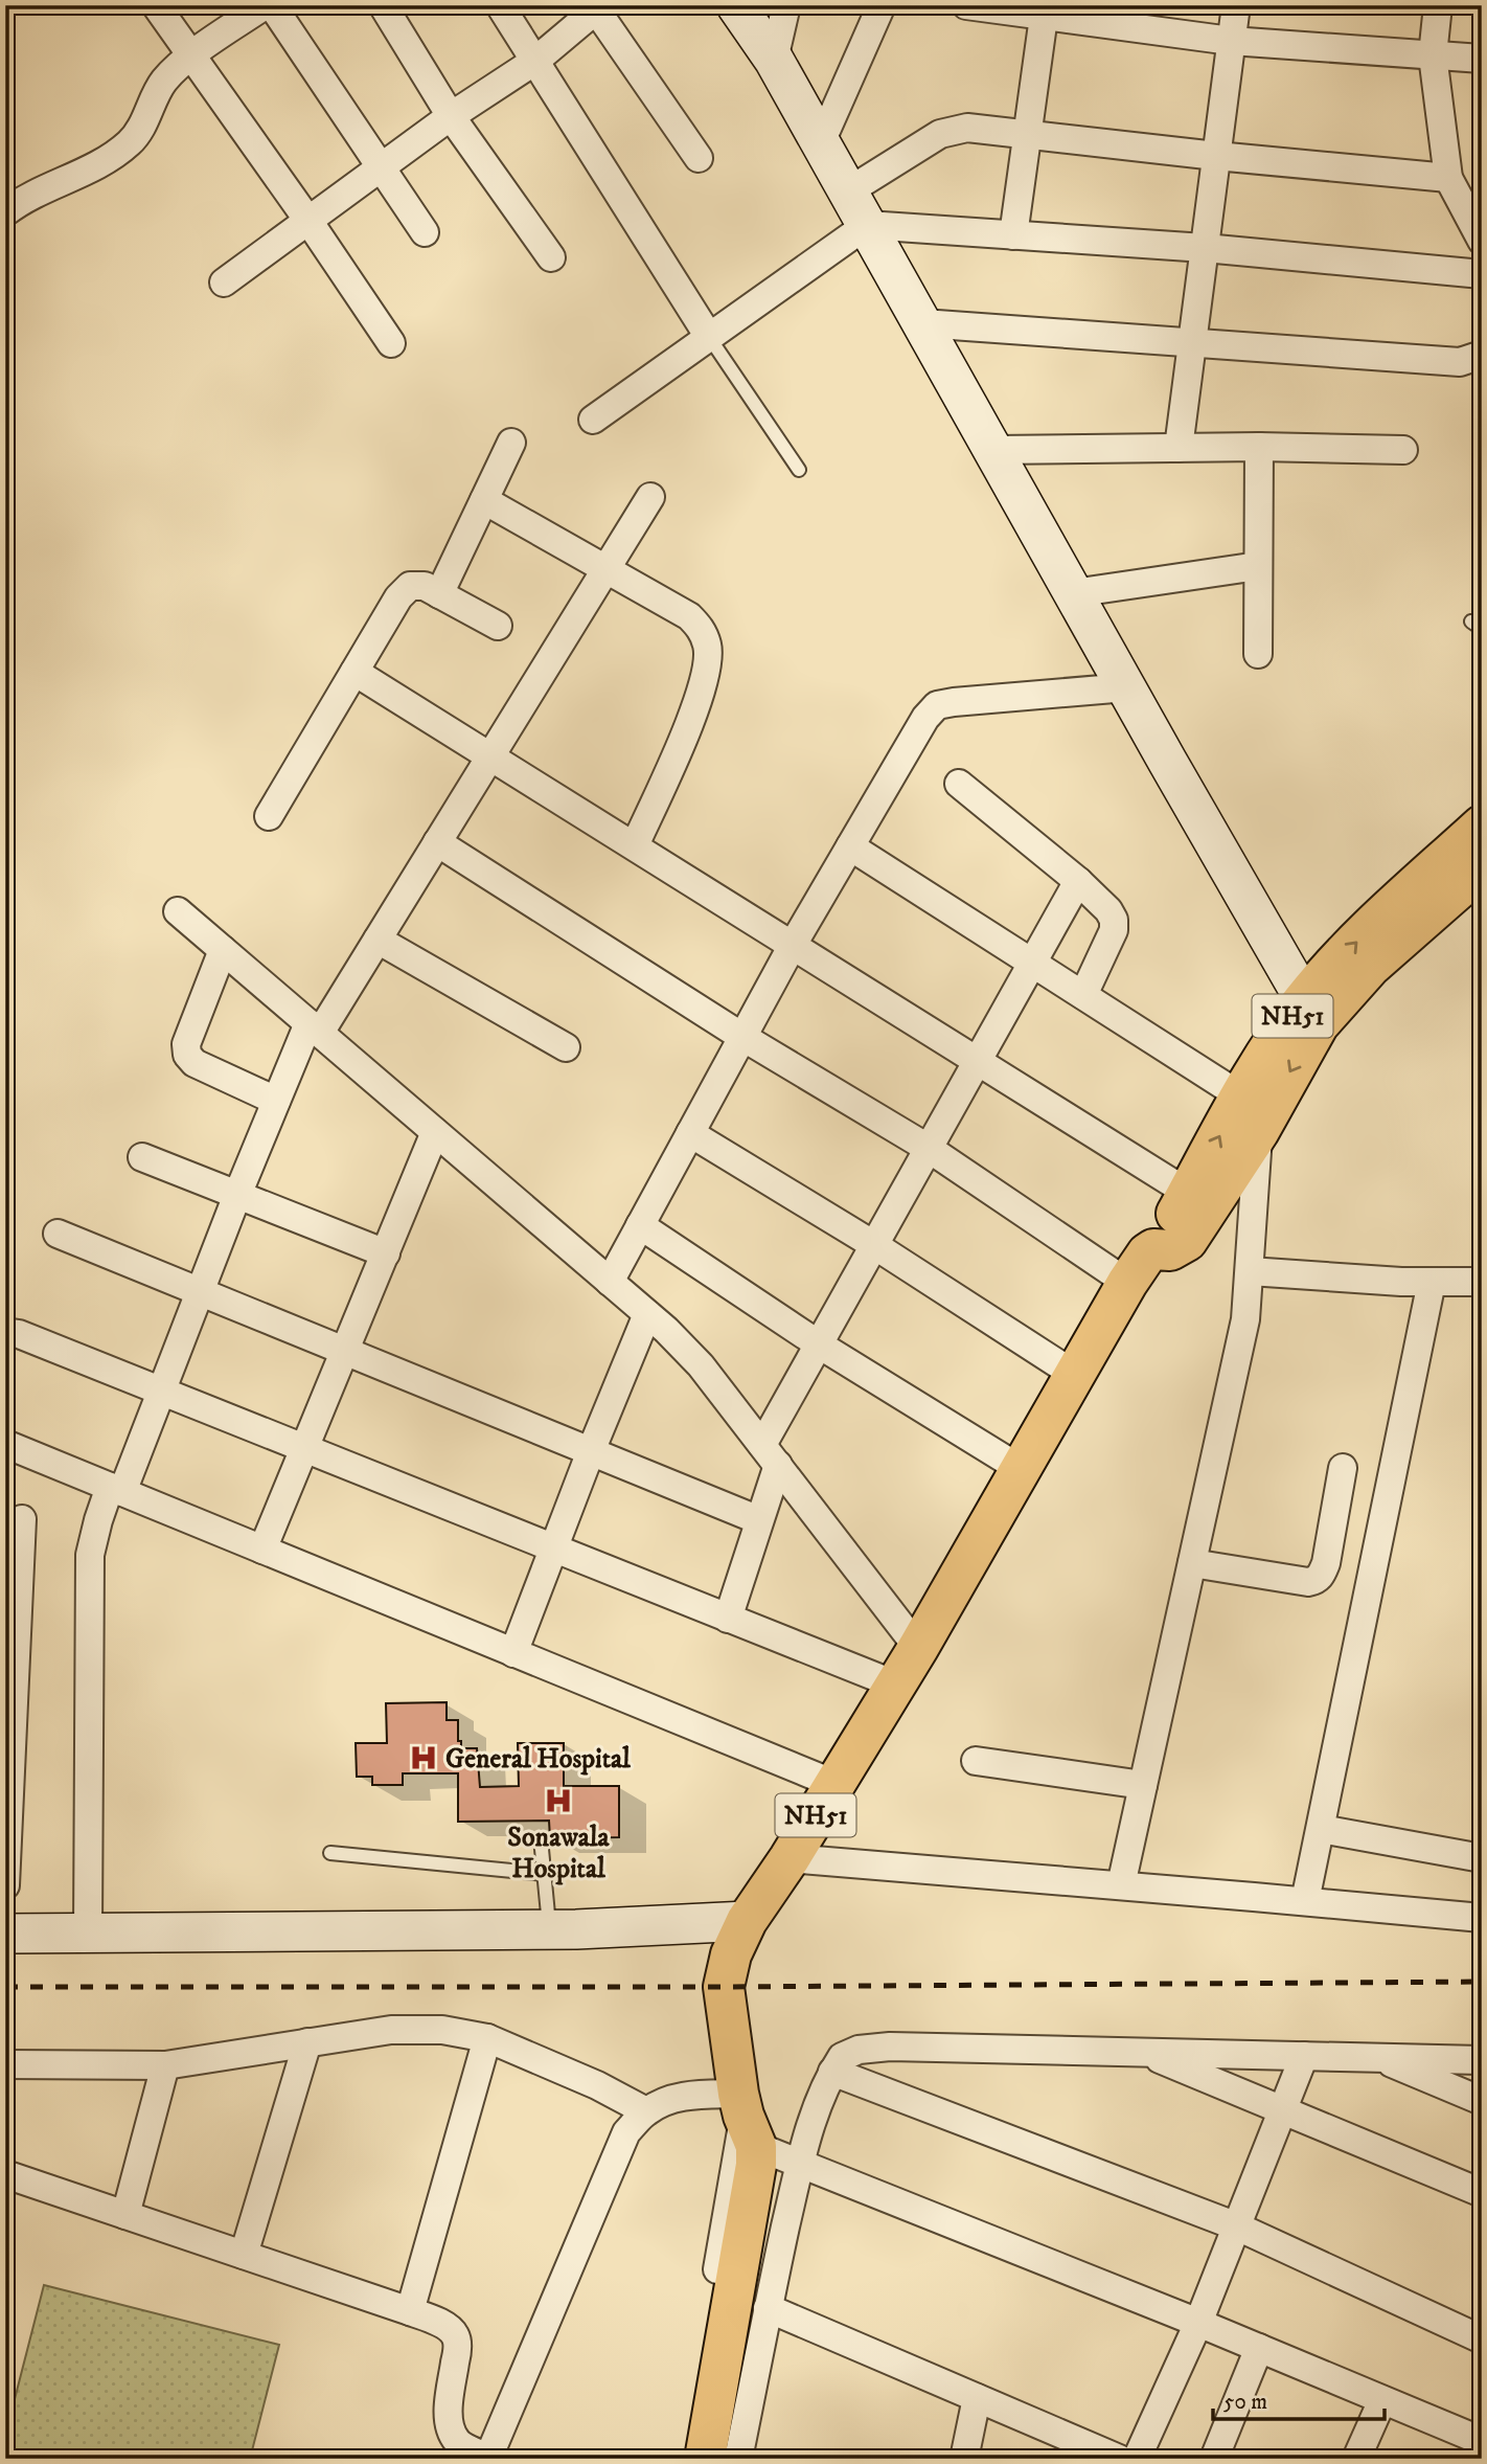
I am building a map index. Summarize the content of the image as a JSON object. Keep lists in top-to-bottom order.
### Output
{
  "streets": {
    "highway": ["NH51"]
  },
  "places": {
    "hospital": ["General Hospital", "Sonawala Hospital"]
  },
  "scale_bar": "50 m"
}
